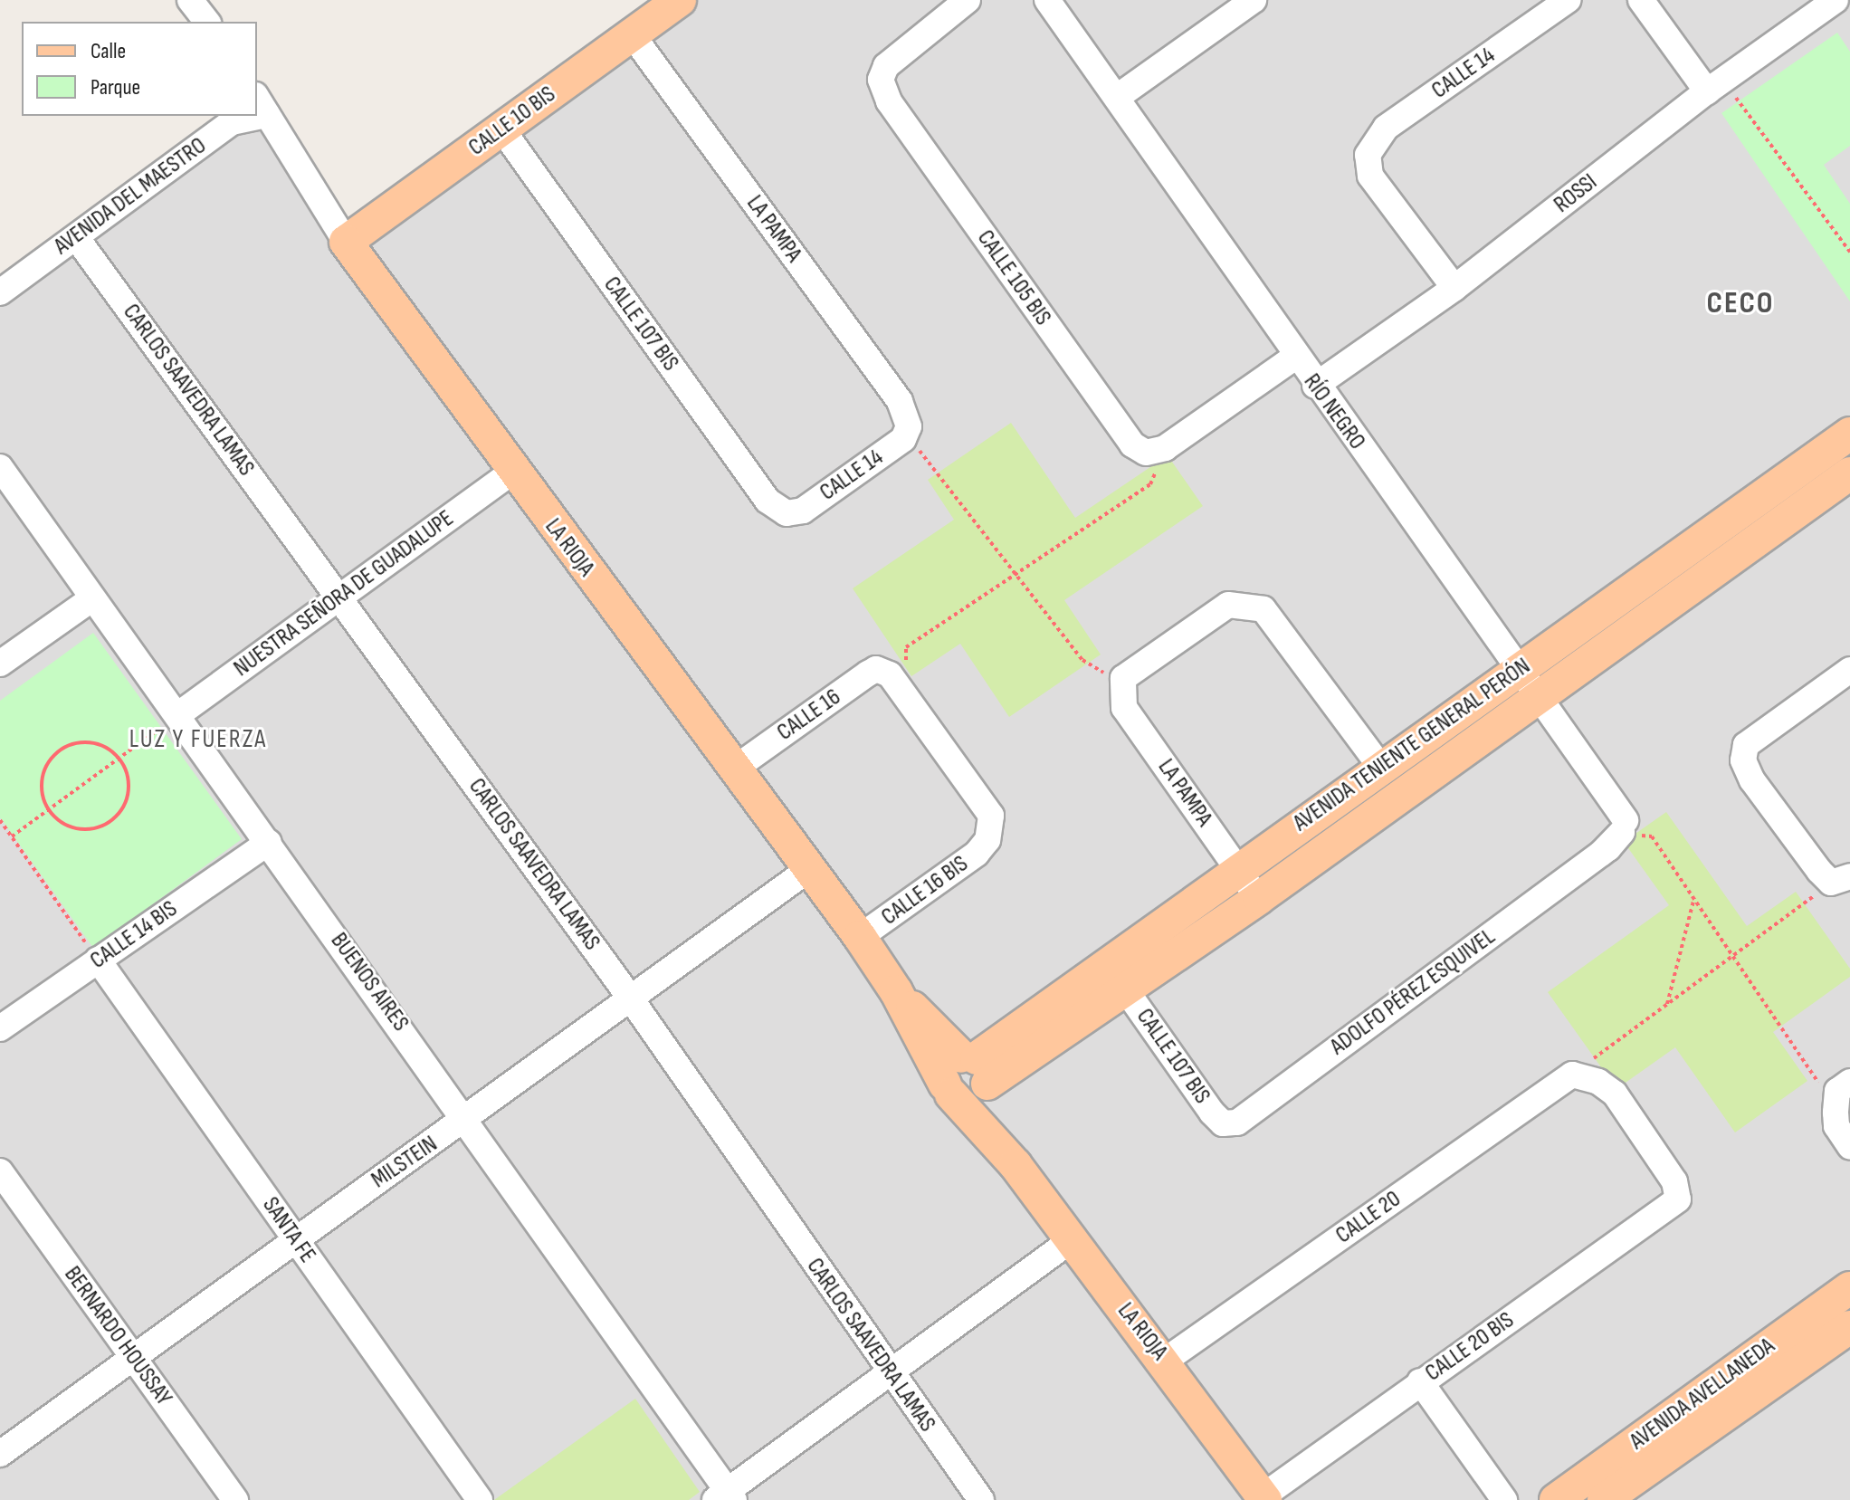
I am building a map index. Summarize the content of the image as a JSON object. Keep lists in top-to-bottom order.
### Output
{
  "streets": {
    "main road": [
      "CALLE 10 BIS",
      "LA RIOJA",
      "AVENIDA TENIENTE GENERAL PERÓN",
      "AVENIDA AVELLANEDA"
    ],
    "street": [
      "CALLE 14",
      "ROSSI",
      "AVENIDA DEL MAESTRO",
      "LA PAMPA",
      "CALLE 105 BIS",
      "CALLE 107 BIS",
      "CARLOS SAAVEDRA LAMAS",
      "RÍO NEGRO",
      "NUESTRA SEÑORA DE GUADALUPE",
      "CALLE 16",
      "CALLE 16 BIS",
      "CALLE 14 BIS",
      "BUENOS AIRES",
      "ADOLFO PÉREZ ESQUIVEL",
      "MILSTEIN",
      "CALLE 20",
      "SANTA FE",
      "BERNARDO HOUSSAY",
      "CALLE 20 BIS"
    ]
  },
  "crossings": [
    ["CALLE 14", "ROSSI"],
    ["CALLE 14", "LA PAMPA"],
    ["CALLE 14", "CALLE 107 BIS"],
    ["CALLE 10 BIS", "LA PAMPA"],
    ["CALLE 10 BIS", "CALLE 107 BIS"],
    ["CALLE 10 BIS", "LA RIOJA"],
    ["ROSSI", "RÍO NEGRO"],
    ["AVENIDA DEL MAESTRO", "CARLOS SAAVEDRA LAMAS"],
    ["LA PAMPA", "AVENIDA TENIENTE GENERAL PERÓN"],
    ["CALLE 107 BIS", "AVENIDA TENIENTE GENERAL PERÓN"],
    ["CALLE 107 BIS", "ADOLFO PÉREZ ESQUIVEL"],
    ["CARLOS SAAVEDRA LAMAS", "NUESTRA SEÑORA DE GUADALUPE"],
    ["CARLOS SAAVEDRA LAMAS", "MILSTEIN"],
    ["RÍO NEGRO", "AVENIDA TENIENTE GENERAL PERÓN"],
    ["RÍO NEGRO", "ADOLFO PÉREZ ESQUIVEL"],
    ["LA RIOJA", "NUESTRA SEÑORA DE GUADALUPE"],
    ["LA RIOJA", "CALLE 16"],
    ["LA RIOJA", "AVENIDA TENIENTE GENERAL PERÓN"],
    ["LA RIOJA", "CALLE 16 BIS"],
    ["LA RIOJA", "MILSTEIN"],
    ["LA RIOJA", "CALLE 20"],
    ["LA RIOJA", "CALLE 20 BIS"],
    ["NUESTRA SEÑORA DE GUADALUPE", "BUENOS AIRES"],
    ["CALLE 16", "CALLE 16 BIS"],
    ["CALLE 14 BIS", "BUENOS AIRES"],
    ["CALLE 14 BIS", "SANTA FE"],
    ["BUENOS AIRES", "MILSTEIN"],
    ["MILSTEIN", "SANTA FE"],
    ["MILSTEIN", "BERNARDO HOUSSAY"],
    ["CALLE 20", "CALLE 20 BIS"]
  ],
  "districts": ["CECO", "LUZ Y FUERZA"],
  "legend": ["Calle", "Parque"]
}
